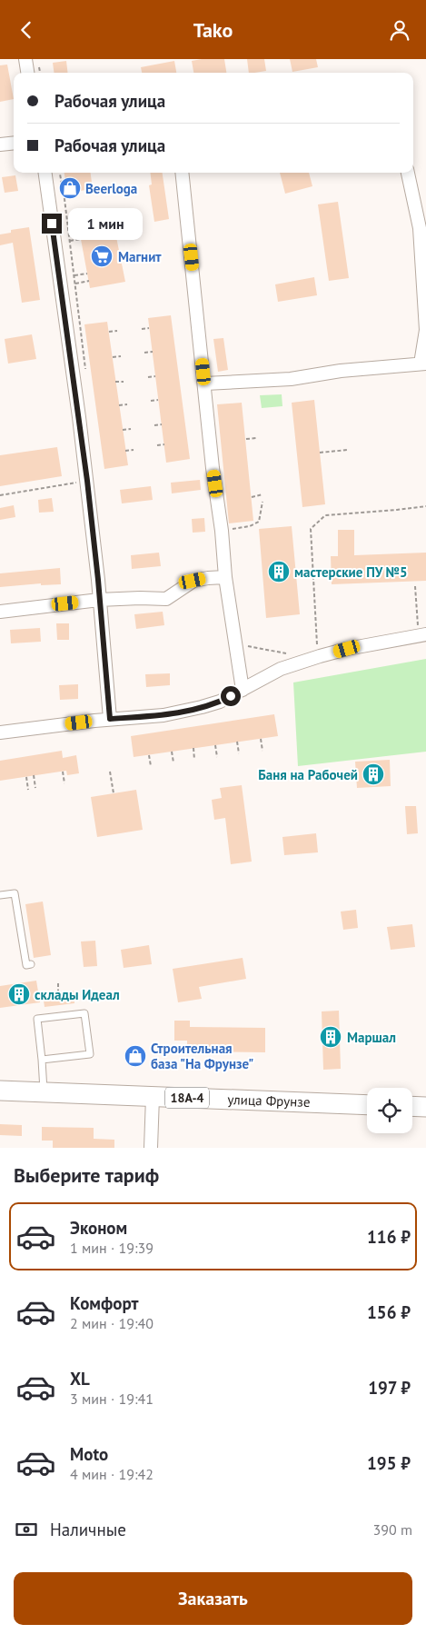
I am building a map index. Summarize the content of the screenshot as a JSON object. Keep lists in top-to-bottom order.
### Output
{
  "streets": {
    "main road": ["18А-4", "улица Фрунзе"]
  },
  "places": {
    "shop": ["Beerloga", "Строительная база \"На Фрунзе\""],
    "supermarket": ["Магнит"],
    "building": [
      "мастерские ПУ №5",
      "Баня на Рабочей",
      "склады Идеал",
      "Маршал"
    ]
  },
  "page": {
    "header": "Tako",
    "banner": ["Рабочая улица", "Рабочая улица"],
    "bubble": "1 мин",
    "heading": "Выберите тариф",
    "list": [
      {
        "name": "Эконом",
        "note": "1 мин · 19:39",
        "value": "116 ₽"
      },
      {
        "name": "Комфорт",
        "note": "2 мин · 19:40",
        "value": "156 ₽"
      },
      {
        "name": "XL",
        "note": "3 мин · 19:41",
        "value": "197 ₽"
      },
      {
        "name": "Moto",
        "note": "4 мин · 19:42",
        "value": "195 ₽"
      }
    ],
    "pay": ["Наличные", "390 m"],
    "buttons": "Заказать"
  }
}
